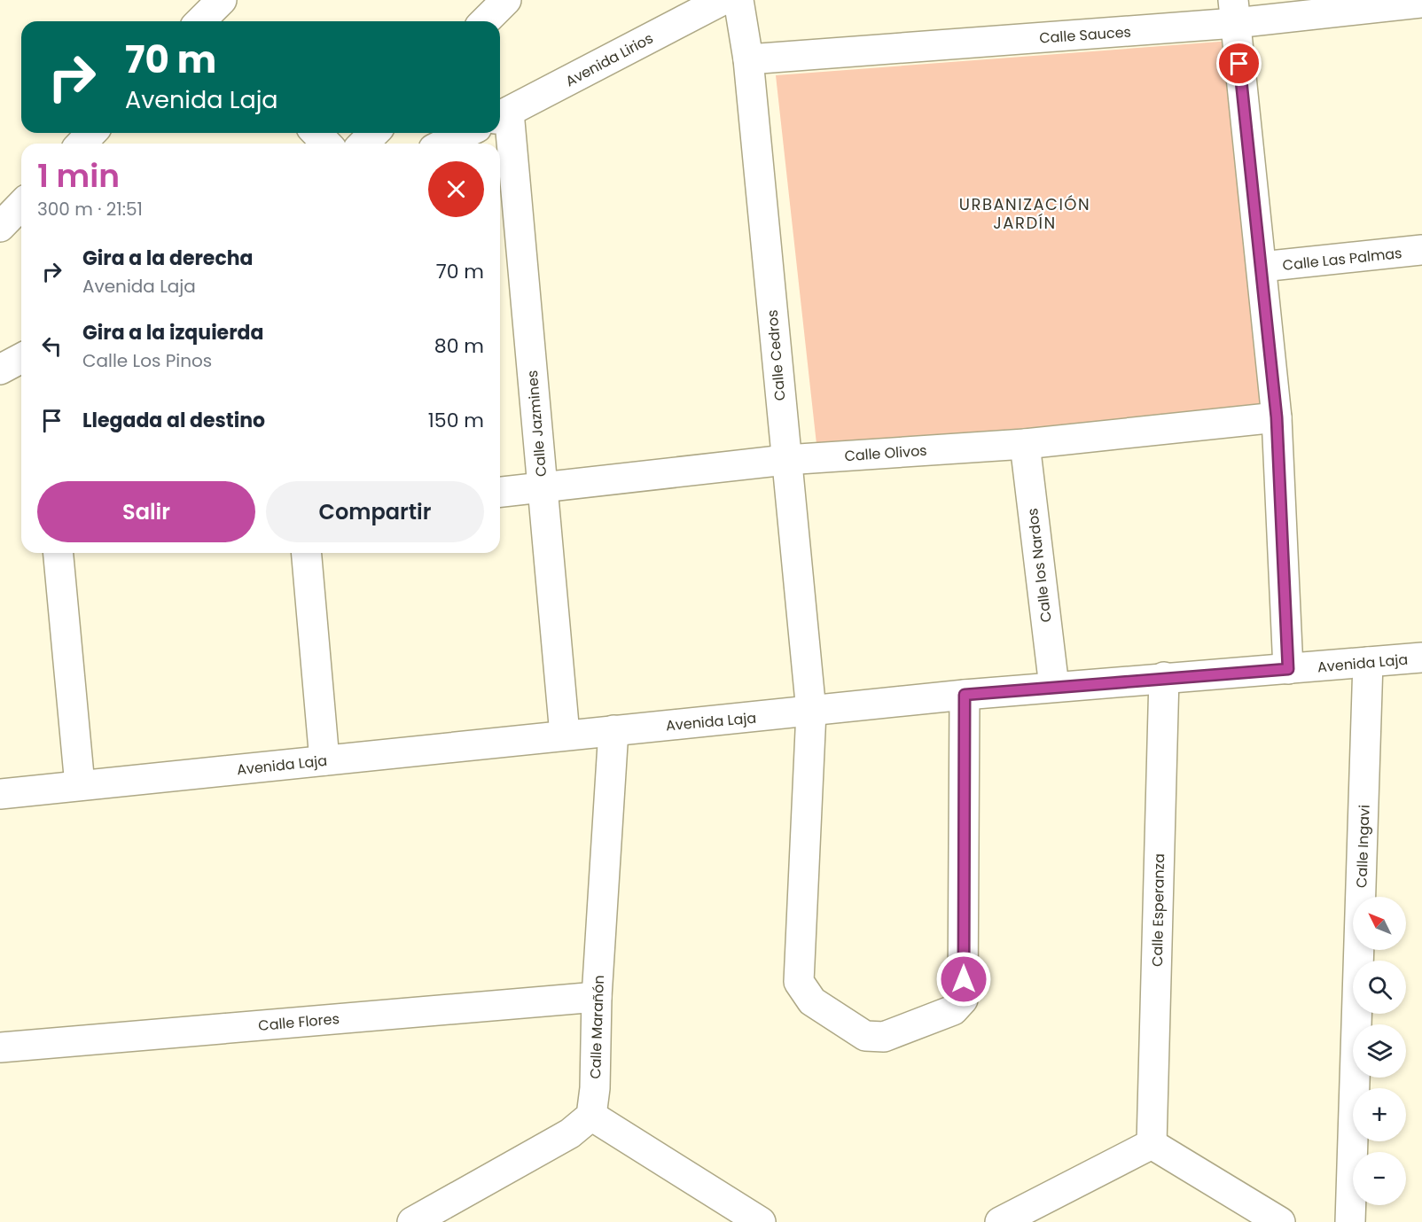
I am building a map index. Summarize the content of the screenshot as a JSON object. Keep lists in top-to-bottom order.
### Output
{
  "streets": {
    "street": [
      "Calle Sauces",
      "Avenida Lirios",
      "Calle Las Palmas",
      "Calle Cedros",
      "Calle Jazmines",
      "Calle Olivos",
      "Calle los Nardos",
      "Avenida Laja",
      "Calle Ingavi",
      "Calle Esperanza",
      "Calle Flores",
      "Calle Marañón"
    ]
  },
  "crossings": [
    ["Calle Sauces", "Calle Cedros"],
    ["Avenida Lirios", "Calle Jazmines"],
    ["Calle Cedros", "Calle Olivos"],
    ["Calle Cedros", "Avenida Laja"],
    ["Calle Jazmines", "Calle Olivos"],
    ["Calle Jazmines", "Avenida Laja"],
    ["Calle Olivos", "Calle los Nardos"],
    ["Calle los Nardos", "Avenida Laja"],
    ["Avenida Laja", "Calle Ingavi"],
    ["Avenida Laja", "Calle Esperanza"],
    ["Avenida Laja", "Calle Marañón"],
    ["Calle Flores", "Calle Marañón"]
  ],
  "districts": ["URBANIZACIÓN JARDÍN"],
  "north": "top left",
  "page": {
    "turn": ["70 m", "Avenida Laja"],
    "heading": ["1 min", "300 m · 21:51"],
    "list": [
      {
        "name": "Gira a la derecha",
        "note": "Avenida Laja",
        "value": "70 m"
      },
      {
        "name": "Gira a la izquierda",
        "note": "Calle Los Pinos",
        "value": "80 m"
      },
      {
        "name": "Llegada al destino",
        "value": "150 m"
      }
    ],
    "buttons": ["Salir", "Compartir"],
    "map_buttons": ["+", "−"]
  }
}
